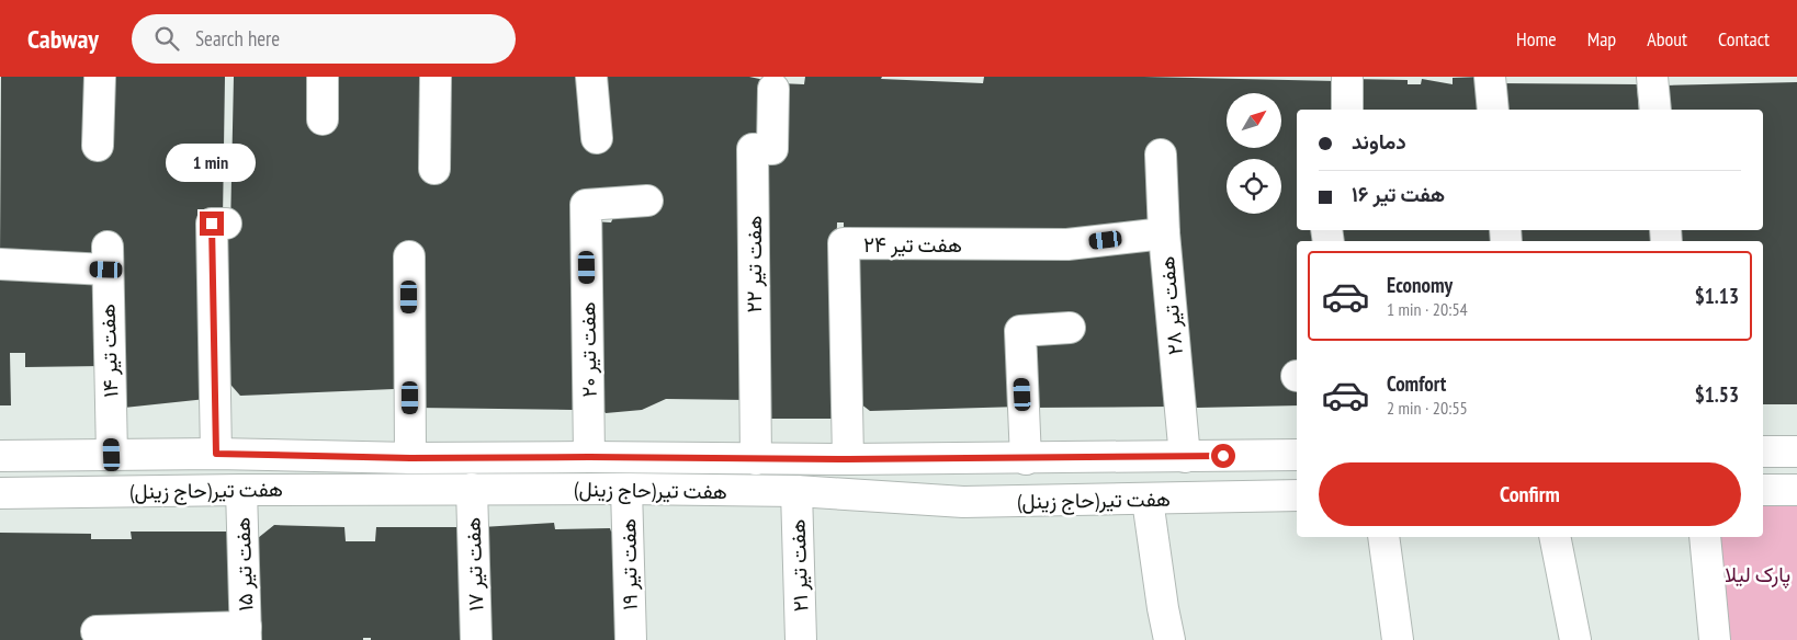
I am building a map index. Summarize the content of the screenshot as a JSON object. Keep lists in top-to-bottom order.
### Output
{
  "streets": {
    "street": [
      "هفت تیر ۲۴",
      "هفت تیر ۲۲",
      "هفت تیر ۲۸",
      "هفت تیر ۲۰",
      "هفت تیر ۱۴",
      "هفت تیر(حاج زینل)",
      "هفت تیر ۱۵",
      "هفت تیر ۱۷",
      "هفت تیر ۱۹",
      "هفت تیر ۲۱"
    ]
  },
  "crossings": [
    ["هفت تیر ۲۴", "هفت تیر ۲۸"],
    ["هفت تیر ۲۴", "هفت تیر(حاج زینل)"],
    ["هفت تیر ۲۲", "هفت تیر(حاج زینل)"],
    ["هفت تیر ۲۸", "هفت تیر(حاج زینل)"],
    ["هفت تیر ۲۰", "هفت تیر(حاج زینل)"],
    ["هفت تیر ۱۴", "هفت تیر(حاج زینل)"],
    ["هفت تیر(حاج زینل)", "هفت تیر ۱۵"],
    ["هفت تیر(حاج زینل)", "هفت تیر ۱۷"],
    ["هفت تیر(حاج زینل)", "هفت تیر ۱۹"],
    ["هفت تیر(حاج زینل)", "هفت تیر ۲۱"]
  ],
  "parks": ["پارک لیلا"],
  "north": "top right",
  "page": {
    "header": "Cabway",
    "search": "Search here",
    "nav": [
      "Home",
      "Map",
      "About",
      "Contact"
    ],
    "banner": ["دماوند", "هفت تیر ۱۶"],
    "bubble": "1 min",
    "list": [
      {
        "name": "Economy",
        "note": "1 min · 20:54",
        "value": "$1.13"
      },
      {
        "name": "Comfort",
        "note": "2 min · 20:55",
        "value": "$1.53"
      }
    ],
    "buttons": "Confirm"
  }
}
